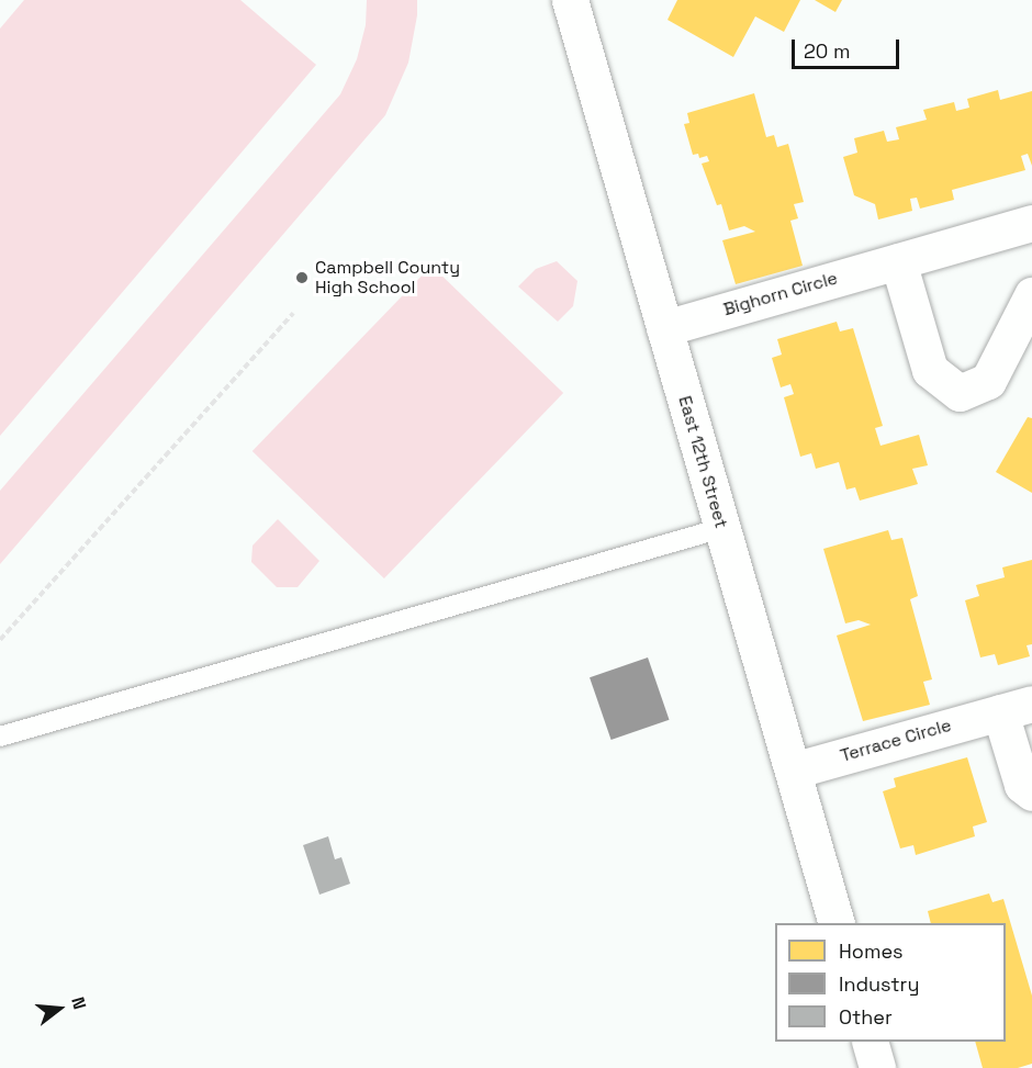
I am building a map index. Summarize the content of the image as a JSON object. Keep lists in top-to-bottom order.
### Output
{
  "streets": {
    "street": ["Bighorn Circle", "East 12th Street", "Terrace Circle"]
  },
  "crossings": [
    ["Bighorn Circle", "East 12th Street"],
    ["East 12th Street", "Terrace Circle"]
  ],
  "places": ["Campbell County High School"],
  "legend": ["Homes", "Industry", "Other"],
  "scale_bar": "20 m",
  "north": "right"
}
